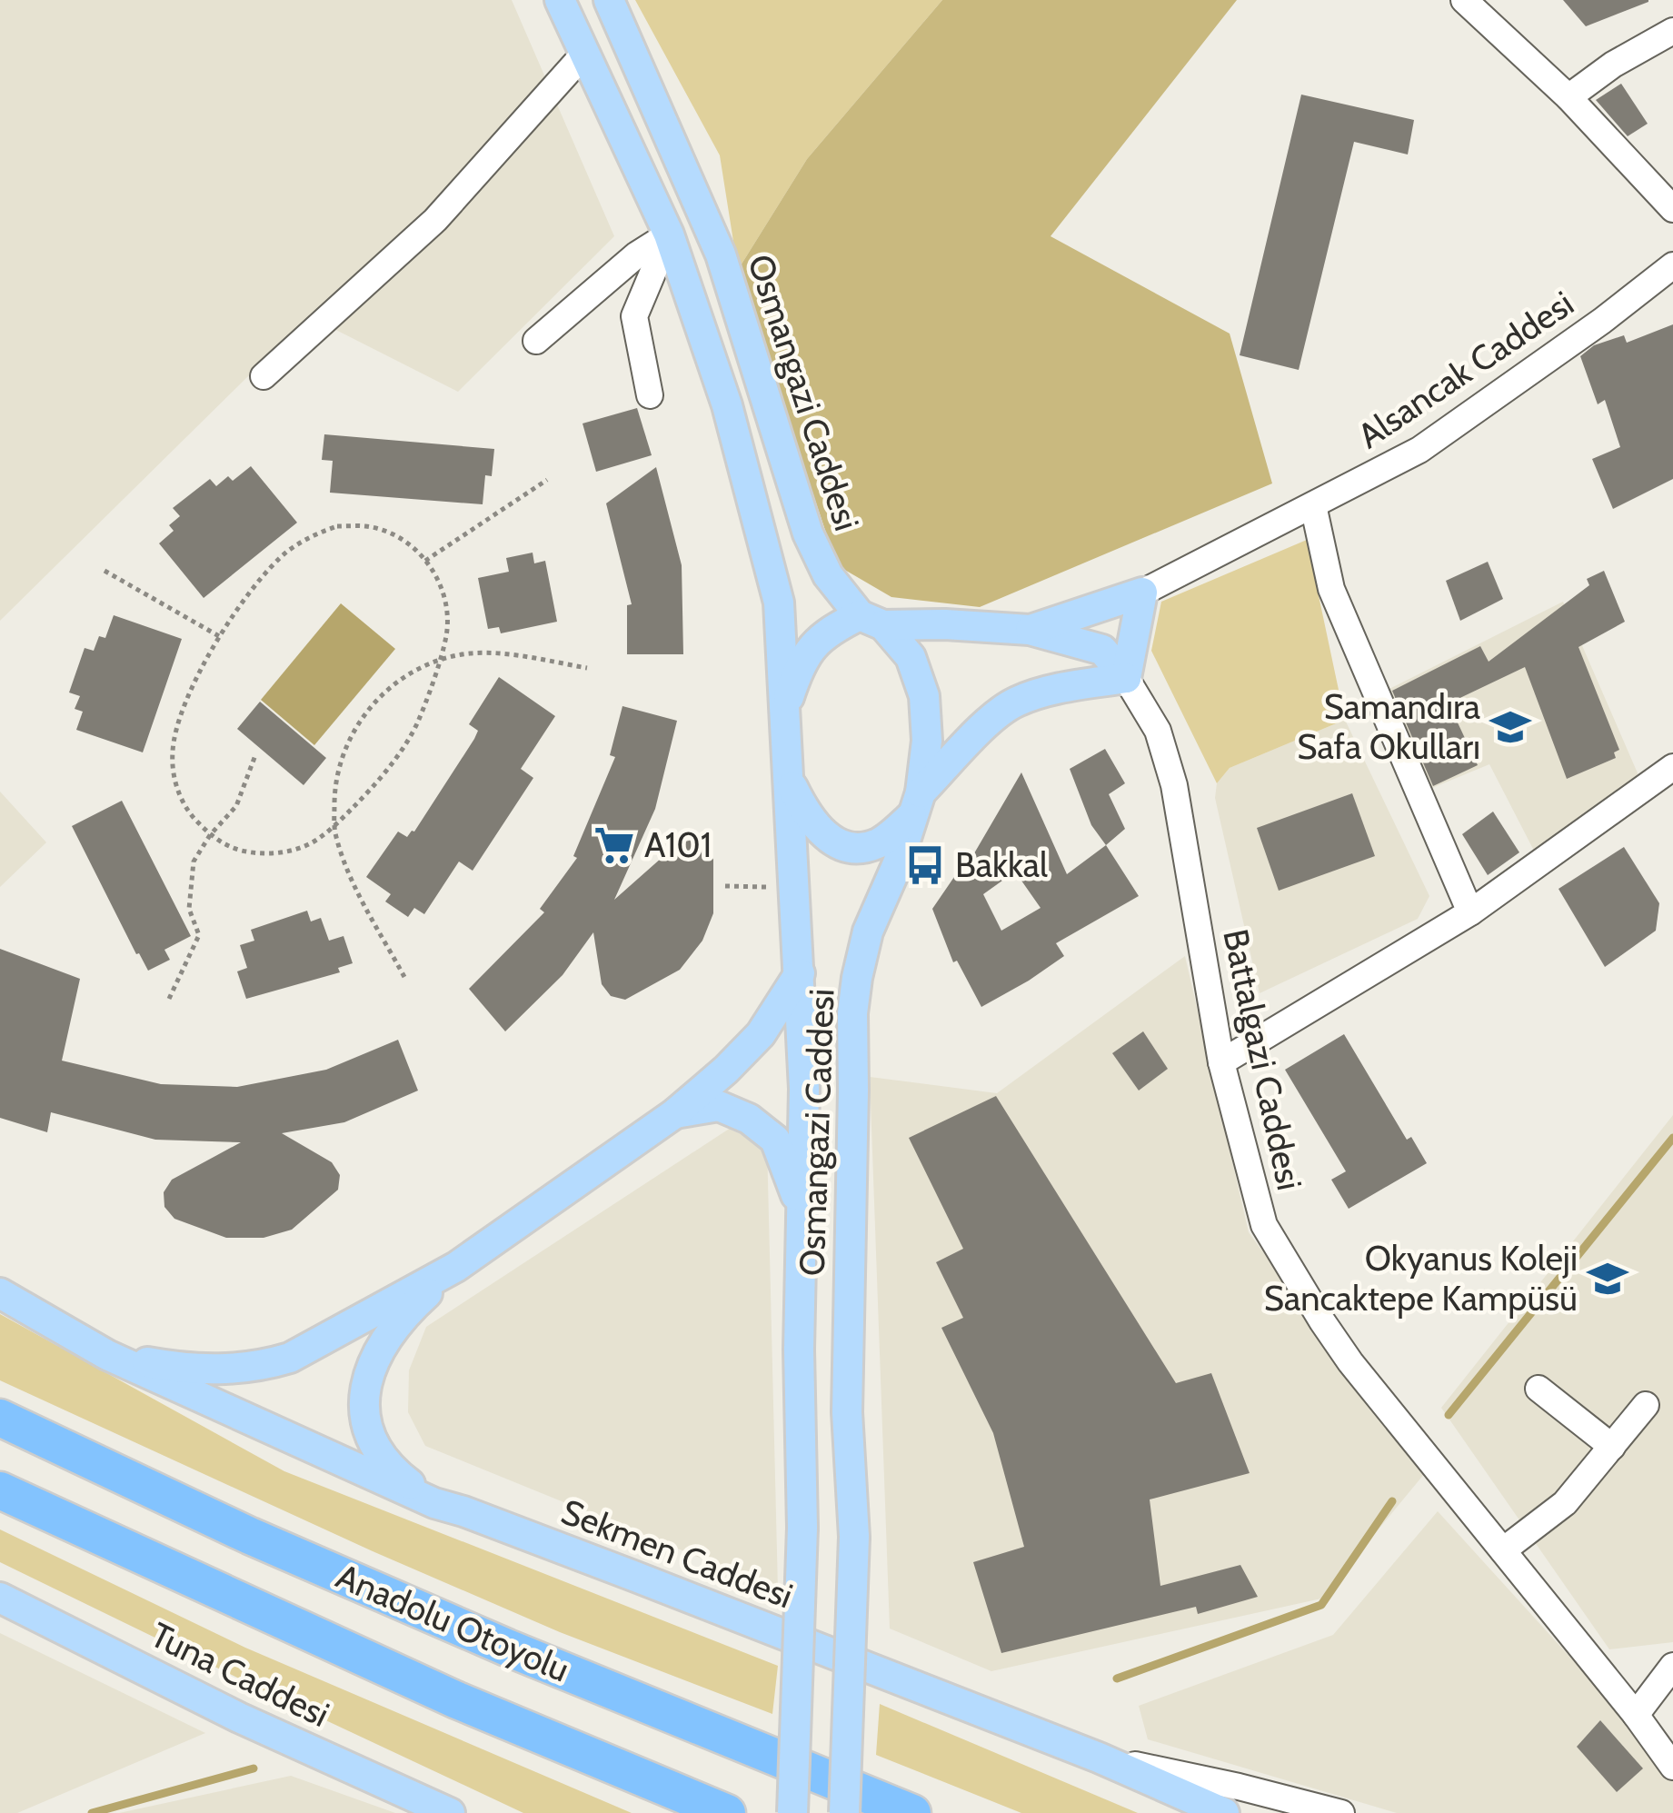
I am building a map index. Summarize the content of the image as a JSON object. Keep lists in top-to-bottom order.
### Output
{
  "streets": {
    "highway": ["Anadolu Otoyolu"],
    "main road": ["Osmangazi Caddesi", "Sekmen Caddesi", "Tuna Caddesi"],
    "street": ["Alsancak Caddesi", "Battalgazi Caddesi"]
  },
  "places": {
    "school or university": ["Samandıra Safa Okulları", "Okyanus Koleji Sancaktepe Kampüsü"],
    "supermarket": ["A101"],
    "bus stop": ["Bakkal"]
  }
}
